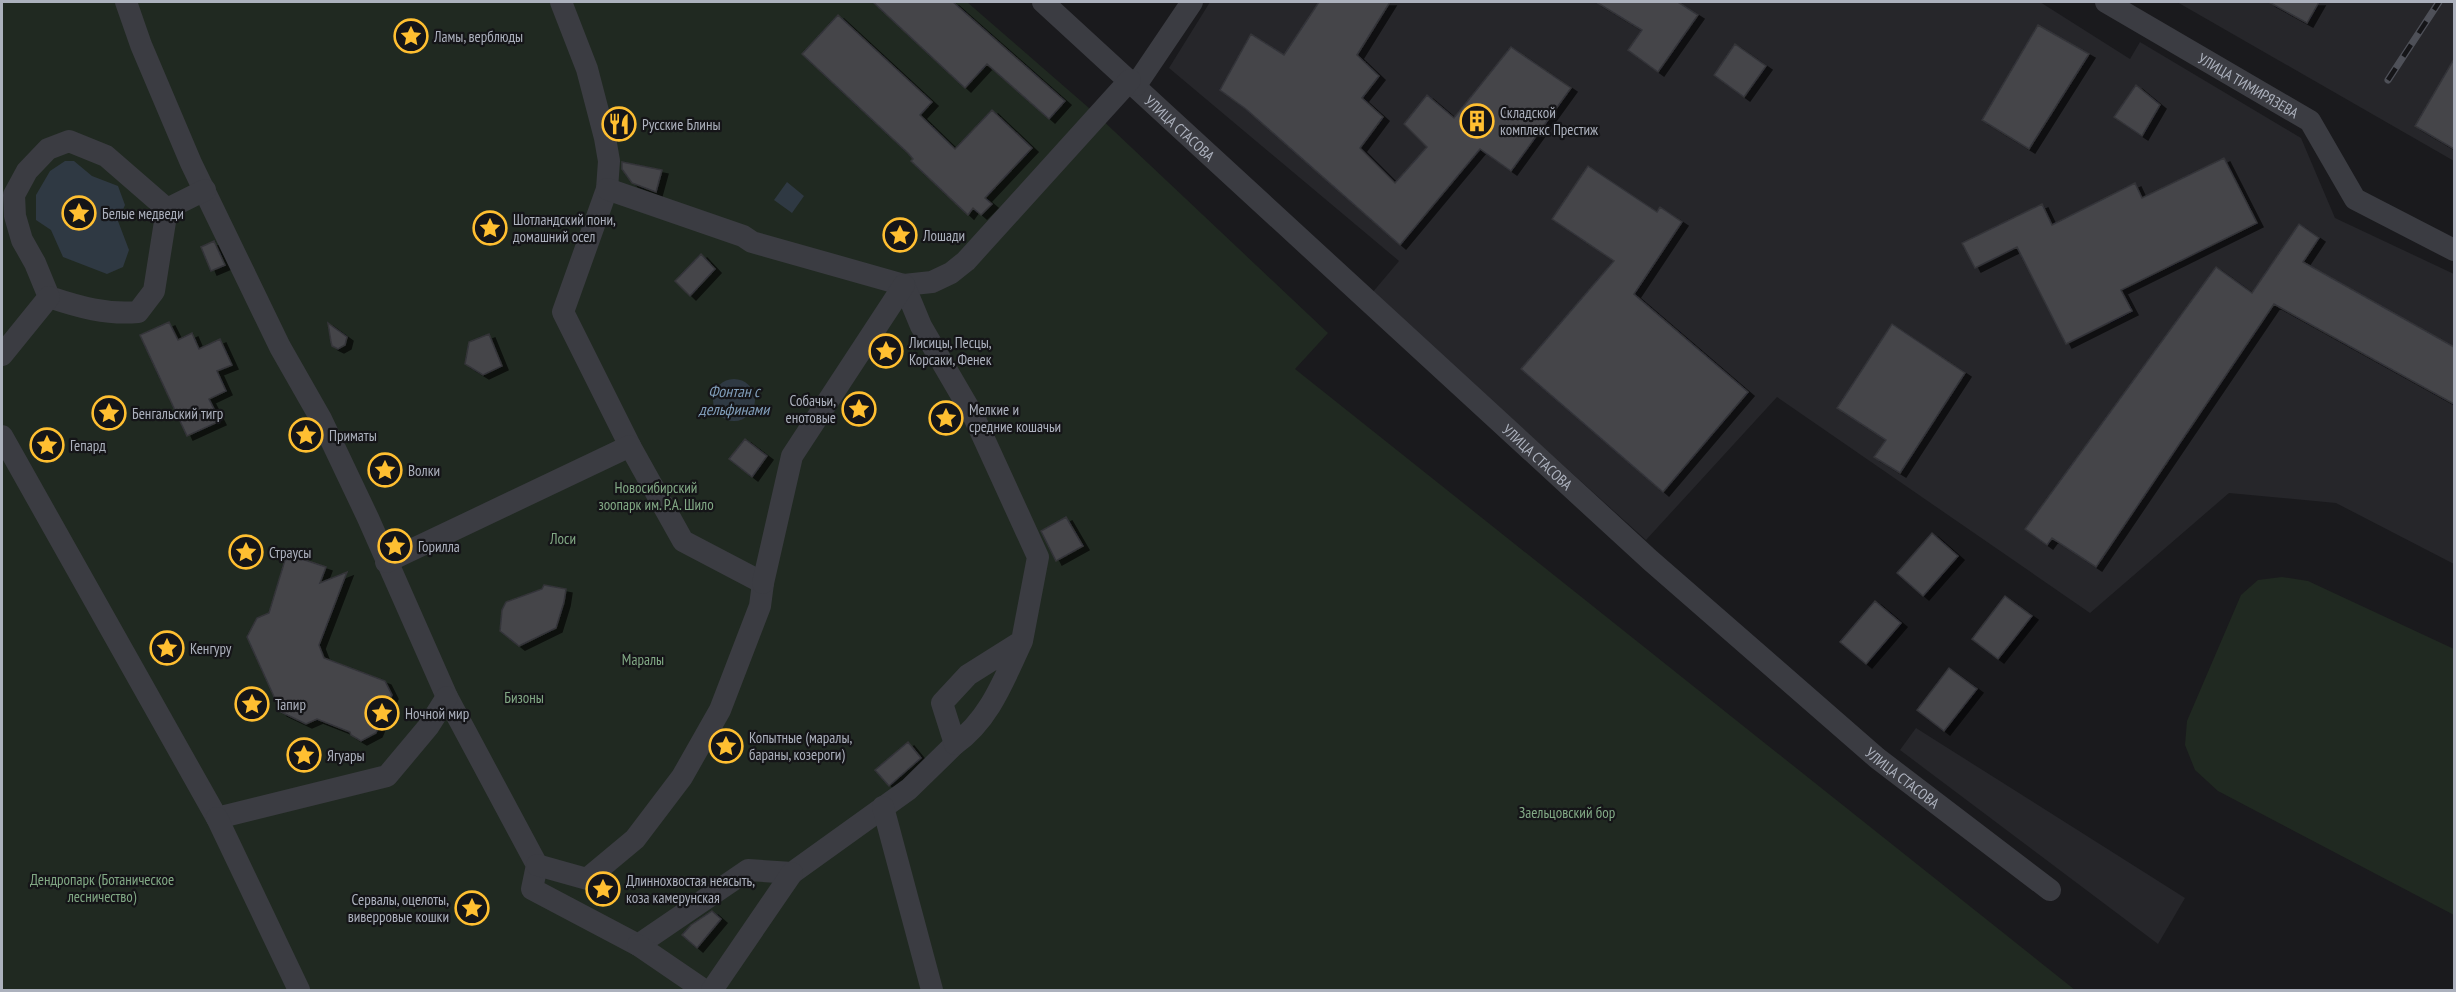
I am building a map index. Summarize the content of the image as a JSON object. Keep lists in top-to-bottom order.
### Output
{
  "streets": {
    "street": ["УЛИЦА ТИМИРЯЗЕВА", "УЛИЦА СТАСОВА"]
  },
  "water": ["Фонтан с дельфинами"],
  "parks": [
    "Новосибирский зоопарк им. Р.А. Шило",
    "Лоси",
    "Маралы",
    "Бизоны",
    "Заельцовский бор",
    "Дендропарк (Ботаническое лесничество)"
  ],
  "places": {
    "place": [
      "Ламы, верблюды",
      "Белые медведи",
      "Шотландский пони, домашний осел",
      "Лошади",
      "Лисицы, Песцы, Корсаки, Фенек",
      "Собачьи, енотовые",
      "Бенгальский тигр",
      "Мелкие и средние кошачьи",
      "Приматы",
      "Гепард",
      "Волки",
      "Горилла",
      "Страусы",
      "Кенгуру",
      "Тапир",
      "Ночной мир",
      "Копытные (маралы, бараны, козероги)",
      "Ягуары",
      "Длиннохвостая неясыть, коза камерунская",
      "Сервалы, оцелоты, виверровые кошки"
    ],
    "building": ["Складской комплекс Престиж"],
    "restaurant": ["Русские Блины"]
  }
}
